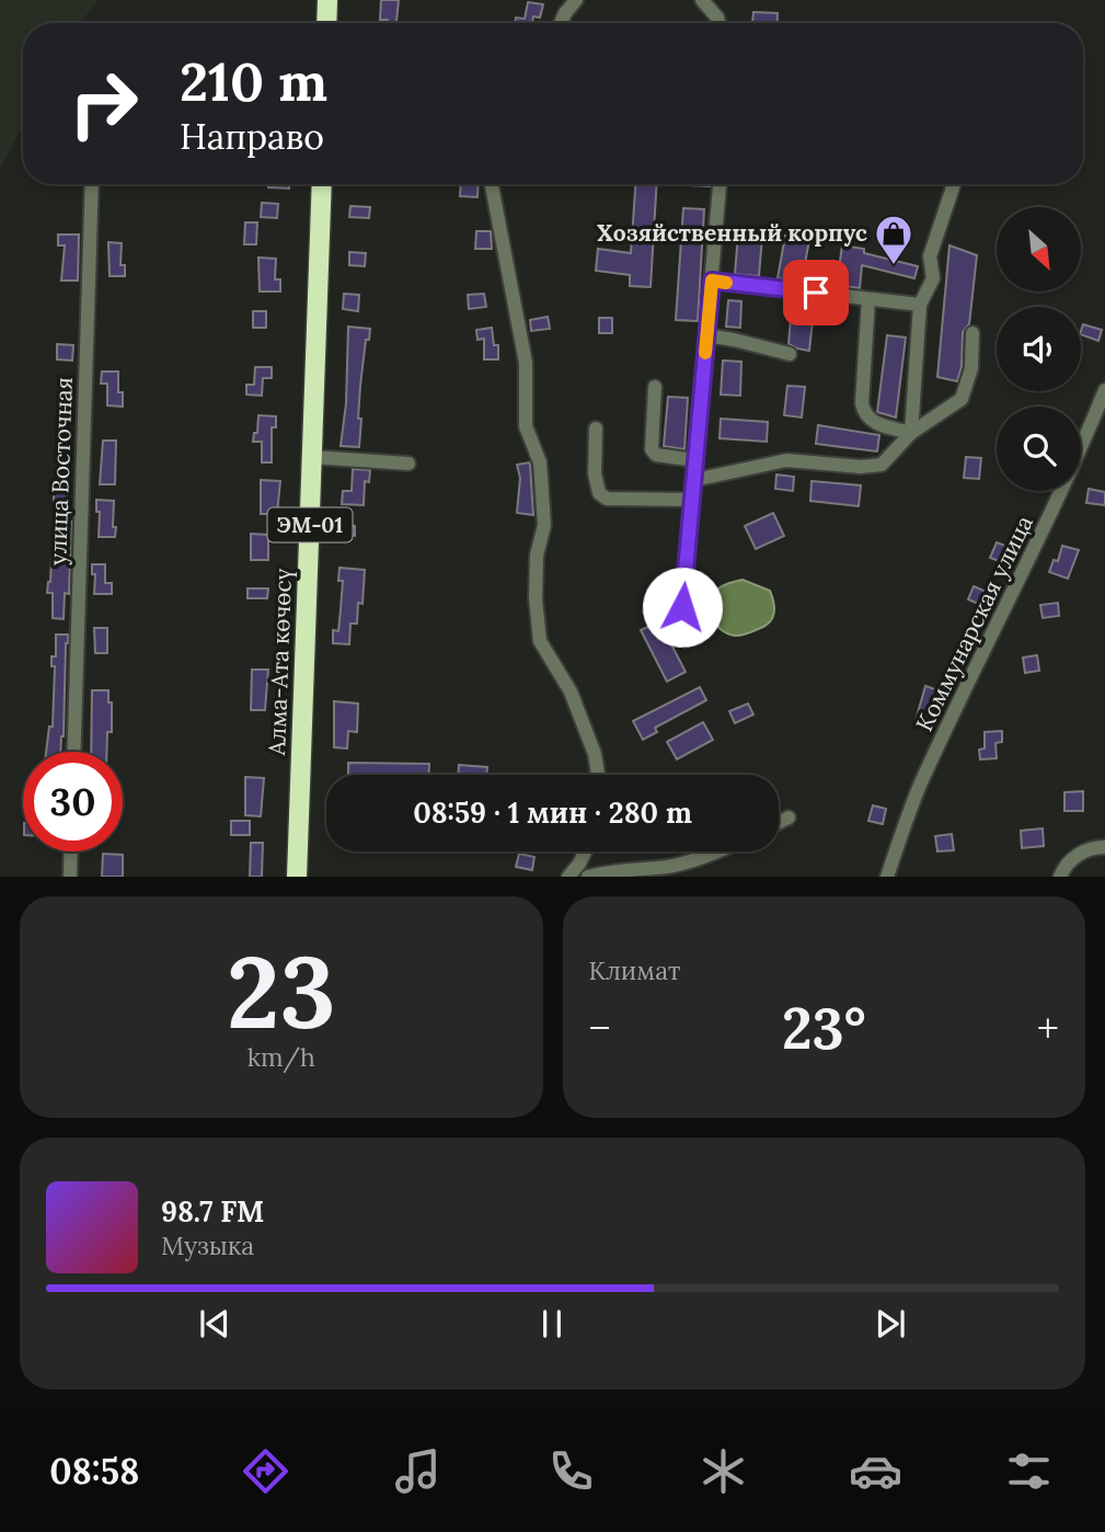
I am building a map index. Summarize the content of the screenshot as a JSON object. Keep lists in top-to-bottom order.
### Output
{
  "streets": {
    "highway": ["ЭМ-01", "Алма-Ата көчөсү"],
    "street": ["улица Восточная", "Коммунарская улица"]
  },
  "places": {
    "shop": ["Хозяйственный корпус"]
  },
  "north": "bottom right",
  "page": {
    "turn": ["210 m", "Направо"],
    "limit": "30",
    "trip": "08:59 · 1 мин · 280 m",
    "tile": [
      ["23", "km/h"],
      "Климат"
    ],
    "heat": ["−", "23°", "+"],
    "song": ["98.7 FM", "Музыка"],
    "tabs": "08:58"
  }
}
